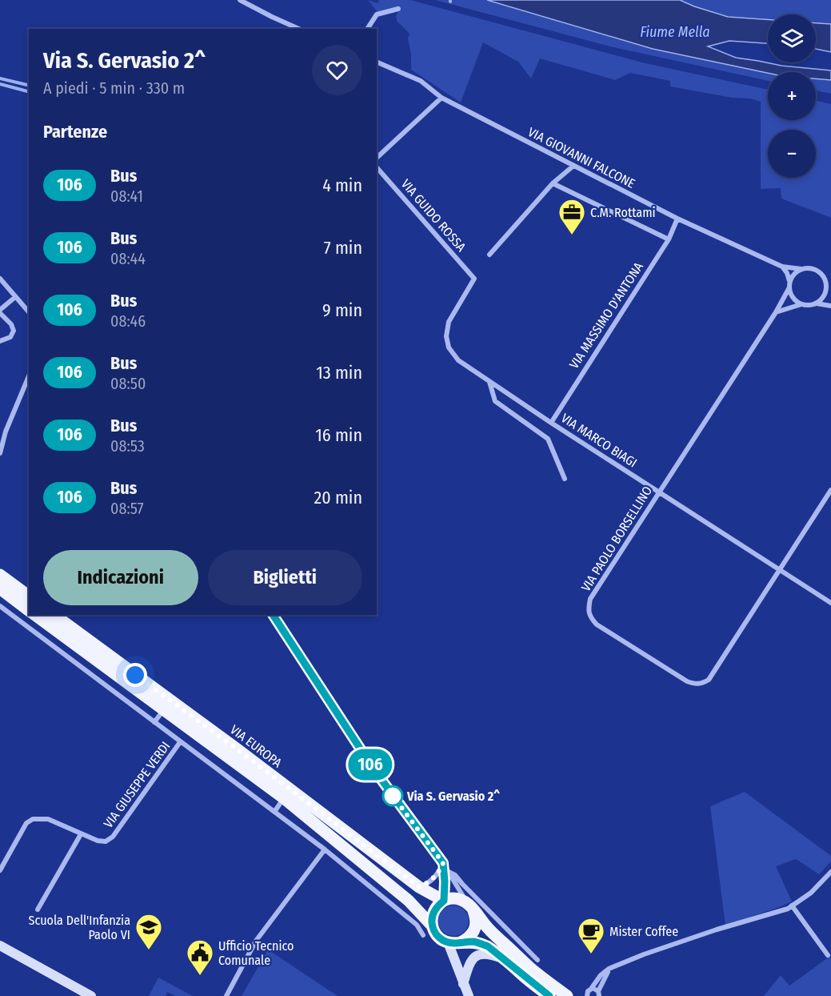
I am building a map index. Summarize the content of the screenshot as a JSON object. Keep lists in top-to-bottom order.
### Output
{
  "streets": {
    "main road": ["VIA EUROPA"],
    "street": [
      "VIA GIOVANNI FALCONE",
      "VIA GUIDO ROSSA",
      "VIA MASSIMO D'ANTONA",
      "VIA MARCO BIAGI",
      "VIA PAOLO BORSELLINO",
      "VIA GIUSEPPE VERDI"
    ]
  },
  "crossings": [
    ["VIA GIOVANNI FALCONE", "VIA MASSIMO D'ANTONA"],
    ["VIA GIOVANNI FALCONE", "VIA PAOLO BORSELLINO"],
    ["VIA GUIDO ROSSA", "VIA MARCO BIAGI"],
    ["VIA MASSIMO D'ANTONA", "VIA MARCO BIAGI"],
    ["VIA MARCO BIAGI", "VIA PAOLO BORSELLINO"]
  ],
  "water": ["Fiume Mella"],
  "places": {
    "office": ["C.M. Rottami"],
    "other": ["Via S. Gervasio 2^"],
    "school or university": ["Scuola Dell'Infanzia Paolo VI"],
    "cafe": ["Mister Coffee"],
    "public building": ["Ufficio Tecnico Comunale"]
  },
  "lines": ["bus line 106"],
  "page": {
    "on_map": "106",
    "map_buttons": ["+", "−"],
    "heading": [
      ["Via S. Gervasio 2^", "A piedi · 5 min · 330 m"],
      "Partenze"
    ],
    "list": [
      {
        "mark": "106",
        "name": "Bus",
        "note": "08:41",
        "value": "4 min"
      },
      {
        "mark": "106",
        "name": "Bus",
        "note": "08:44",
        "value": "7 min"
      },
      {
        "mark": "106",
        "name": "Bus",
        "note": "08:46",
        "value": "9 min"
      },
      {
        "mark": "106",
        "name": "Bus",
        "note": "08:50",
        "value": "13 min"
      },
      {
        "mark": "106",
        "name": "Bus",
        "note": "08:53",
        "value": "16 min"
      },
      {
        "mark": "106",
        "name": "Bus",
        "note": "08:57",
        "value": "20 min"
      }
    ],
    "buttons": ["Indicazioni", "Biglietti"]
  }
}
